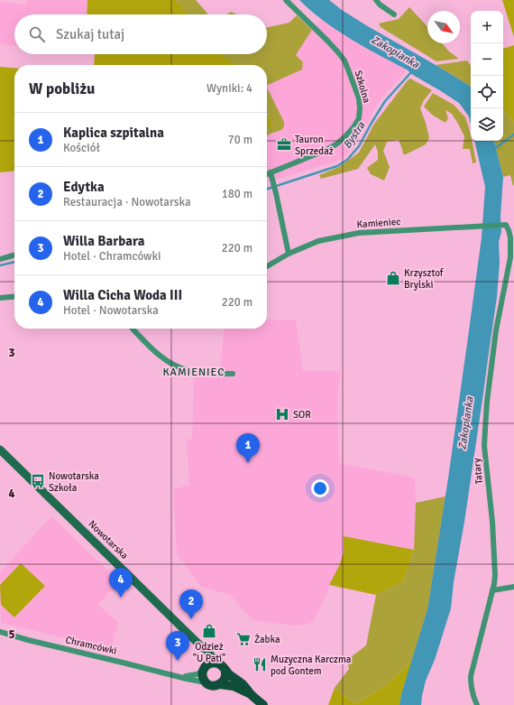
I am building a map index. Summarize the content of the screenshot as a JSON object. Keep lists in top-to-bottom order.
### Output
{
  "streets": {
    "main road": ["Nowotarska"],
    "street": [
      "Szkolna",
      "Kamieniec",
      "Tatary",
      "Chramcówki"
    ]
  },
  "crossings": [
    ["Kamieniec", "Tatary"],
    ["Nowotarska", "Chramcówki"]
  ],
  "districts": ["KAMIENIEC"],
  "water": ["Zakopianka", "Bystra"],
  "places": {
    "office": ["Tauron Sprzedaż"],
    "shop": ["Krzysztof Brylski", "Odzież \"U Pati\""],
    "hospital": ["SOR"],
    "bus stop": ["Nowotarska Szkoła"],
    "supermarket": ["Żabka"],
    "restaurant": ["Muzyczna Karczma pod Gontem"]
  },
  "north": "bottom right",
  "page": {
    "map_buttons": ["+", "−"],
    "search": "Szukaj tutaj",
    "heading": ["W pobliżu", "Wyniki: 4"],
    "list": [
      {
        "mark": "1",
        "name": "Kaplica szpitalna",
        "note": "Kościół",
        "value": "70 m"
      },
      {
        "mark": "2",
        "name": "Edytka",
        "note": "Restauracja · Nowotarska",
        "value": "180 m"
      },
      {
        "mark": "3",
        "name": "Willa Barbara",
        "note": "Hotel · Chramcówki",
        "value": "220 m"
      },
      {
        "mark": "4",
        "name": "Willa Cicha Woda III",
        "note": "Hotel · Nowotarska",
        "value": "220 m"
      }
    ],
    "pins": [
      "1",
      "4",
      "2",
      "3"
    ]
  },
  "grid": {
    "rows": ["3", "4", "5"]
  }
}
